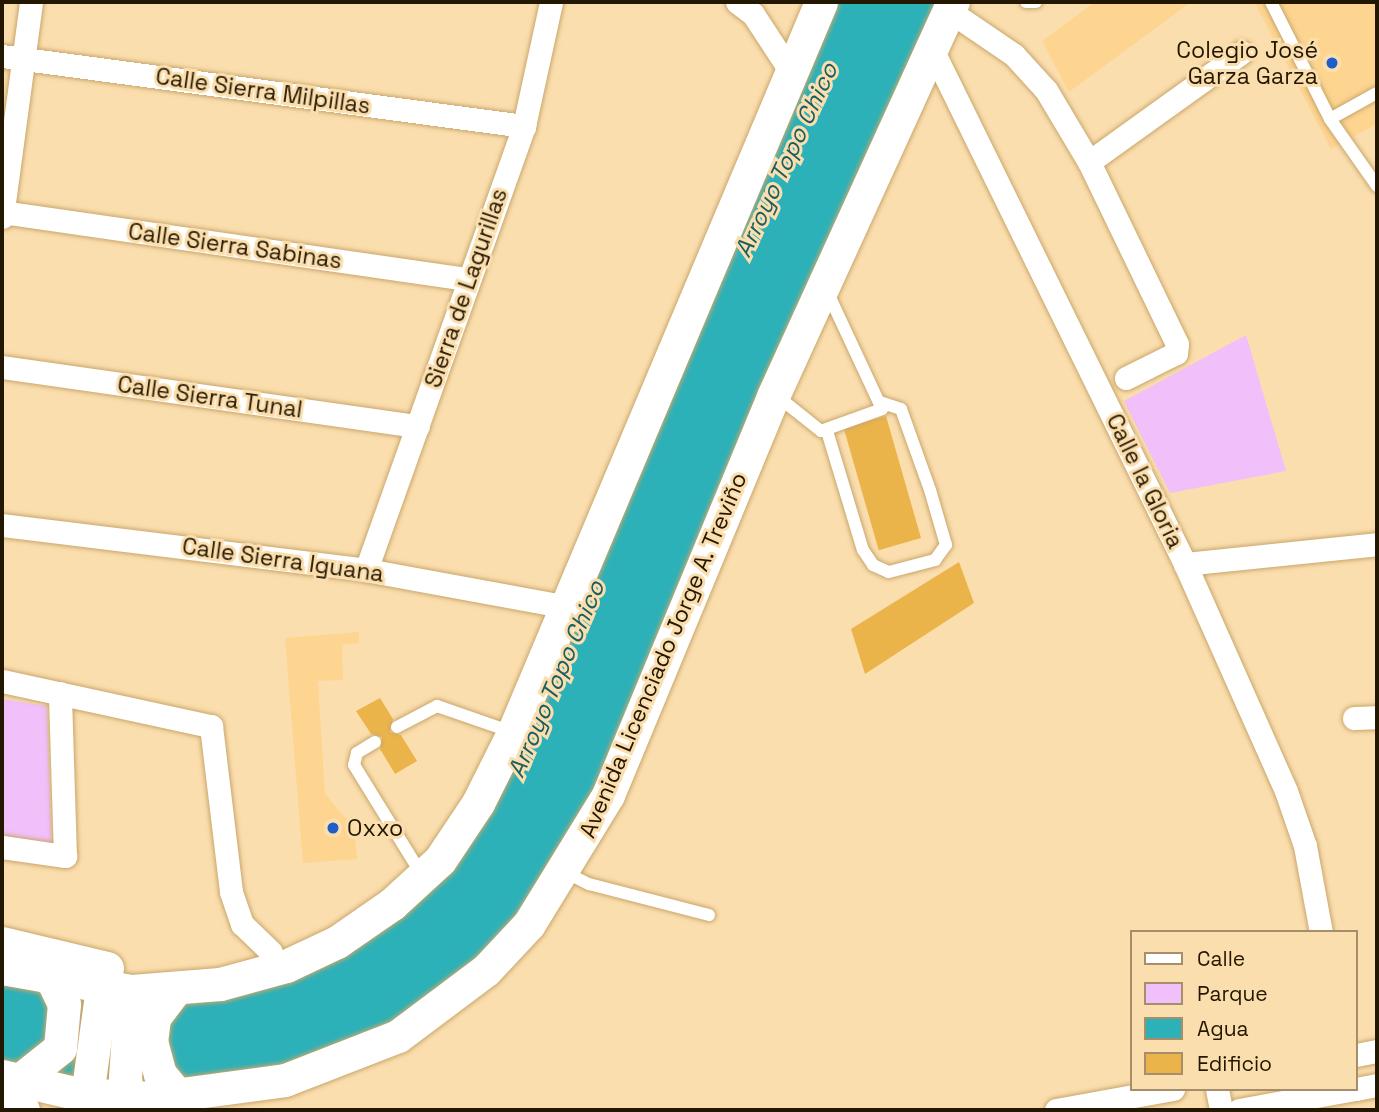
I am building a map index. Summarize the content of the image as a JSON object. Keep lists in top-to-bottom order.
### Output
{
  "streets": {
    "main road": ["Avenida Licenciado Jorge A. Treviño"],
    "street": [
      "Calle Sierra Milpillas",
      "Calle Sierra Sabinas",
      "Sierra de Lagurillas",
      "Calle Sierra Tunal",
      "Calle la Gloria",
      "Calle Sierra Iguana"
    ]
  },
  "crossings": [
    ["Calle Sierra Milpillas", "Sierra de Lagurillas"],
    ["Calle Sierra Sabinas", "Sierra de Lagurillas"],
    ["Sierra de Lagurillas", "Calle Sierra Tunal"],
    ["Sierra de Lagurillas", "Calle Sierra Iguana"],
    ["Calle la Gloria", "Avenida Licenciado Jorge A. Treviño"]
  ],
  "water": ["Arroyo Topo Chico"],
  "places": ["Colegio José Garza Garza", "Oxxo"],
  "legend": [
    "Calle",
    "Parque",
    "Agua",
    "Edificio"
  ]
}
